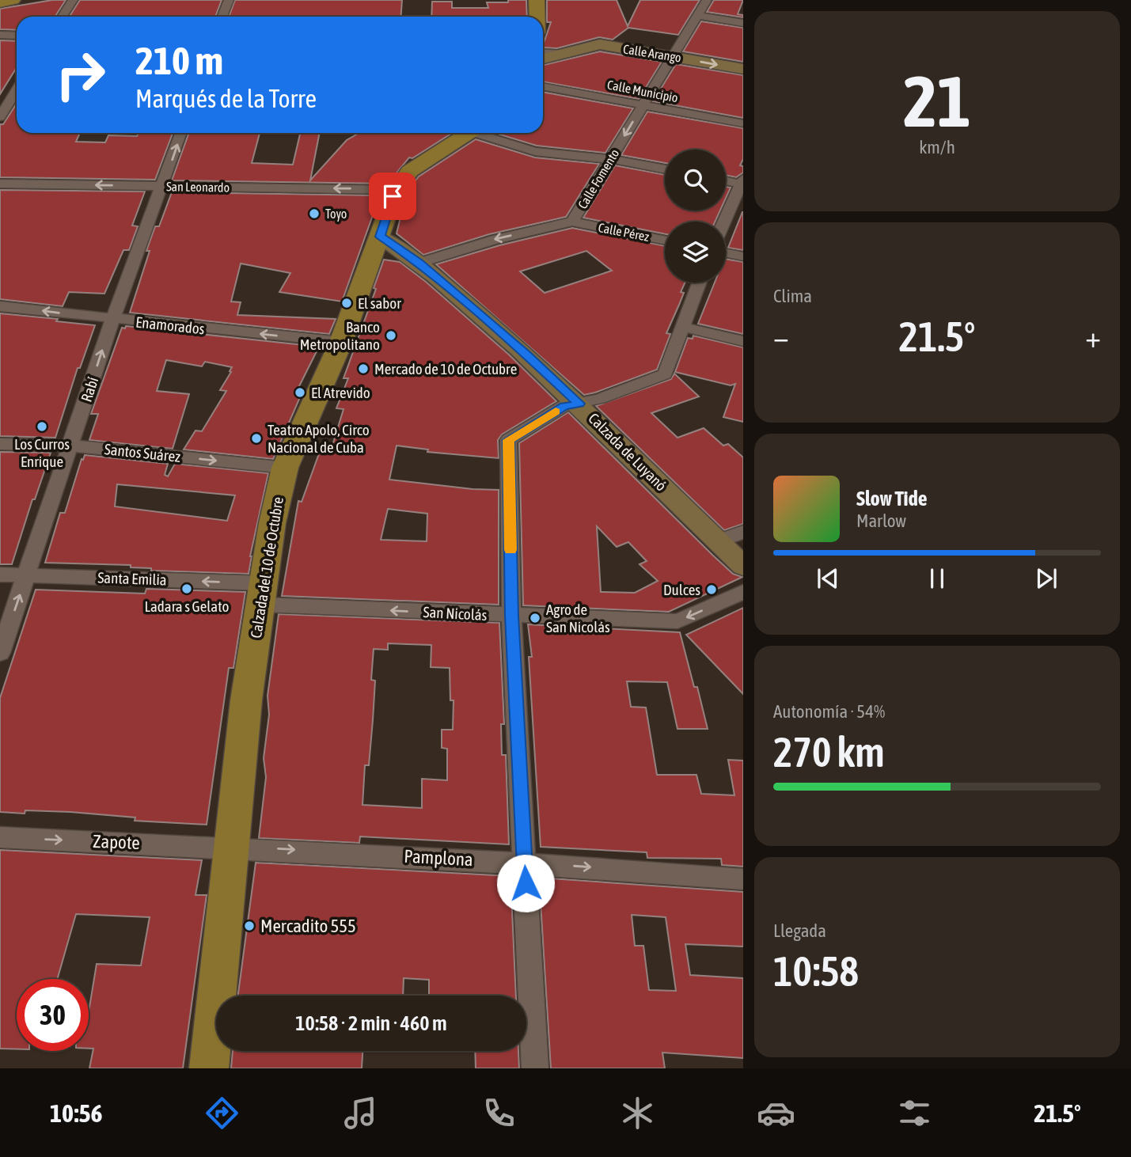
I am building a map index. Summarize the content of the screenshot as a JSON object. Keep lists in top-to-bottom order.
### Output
{
  "streets": {
    "main road": ["Calle Arango", "Calzada de Luyanó", "Calzada del 10 de Octubre"],
    "street": [
      "Calle Municipio",
      "Calle Fomento",
      "San Leonardo",
      "Calle Pérez",
      "Enamorados",
      "Rabí",
      "Santos Suárez",
      "Santa Emilia",
      "San Nicolás",
      "Zapote",
      "Pamplona"
    ]
  },
  "crossings": [
    ["Calle Arango", "Calle Fomento"],
    ["Calle Municipio", "Calle Fomento"],
    ["Calle Fomento", "Calle Pérez"],
    ["Calle Fomento", "Calzada de Luyanó"],
    ["San Leonardo", "Rabí"],
    ["San Leonardo", "Calzada del 10 de Octubre"],
    ["Enamorados", "Rabí"],
    ["Enamorados", "Calzada del 10 de Octubre"],
    ["Rabí", "Santos Suárez"],
    ["Rabí", "Santa Emilia"],
    ["Calzada de Luyanó", "Calzada del 10 de Octubre"],
    ["Santos Suárez", "Calzada del 10 de Octubre"],
    ["Calzada del 10 de Octubre", "Santa Emilia"],
    ["Calzada del 10 de Octubre", "San Nicolás"],
    ["Calzada del 10 de Octubre", "Zapote"],
    ["Calzada del 10 de Octubre", "Pamplona"],
    ["Santa Emilia", "San Nicolás"],
    ["Zapote", "Pamplona"]
  ],
  "one_way": [
    "Calle Fomento",
    "San Leonardo",
    "Enamorados",
    "Rabí",
    "Santos Suárez",
    "Santa Emilia",
    "San Nicolás",
    "Zapote",
    "Pamplona"
  ],
  "places": [
    "Toyo",
    "El sabor",
    "Banco Metropolitano",
    "Mercado de 10 de Octubre",
    "El Atrevido",
    "Los Curros Enrique",
    "Teatro Apolo, Circo Nacional de Cuba",
    "Ladara s Gelato",
    "Dulces",
    "Agro de San Nicolás",
    "Mercadito 555"
  ],
  "page": {
    "tile": [
      ["21", "km/h"],
      "Clima",
      ["Autonomía · 54%", "270 km"],
      ["Llegada", "10:58"]
    ],
    "turn": ["210 m", "Marqués de la Torre"],
    "heat": ["−", "21.5°", "+"],
    "song": ["Slow Tide", "Marlow"],
    "limit": "30",
    "trip": "10:58 · 2 min · 460 m",
    "tabs": ["10:56", "21.5°"]
  }
}
